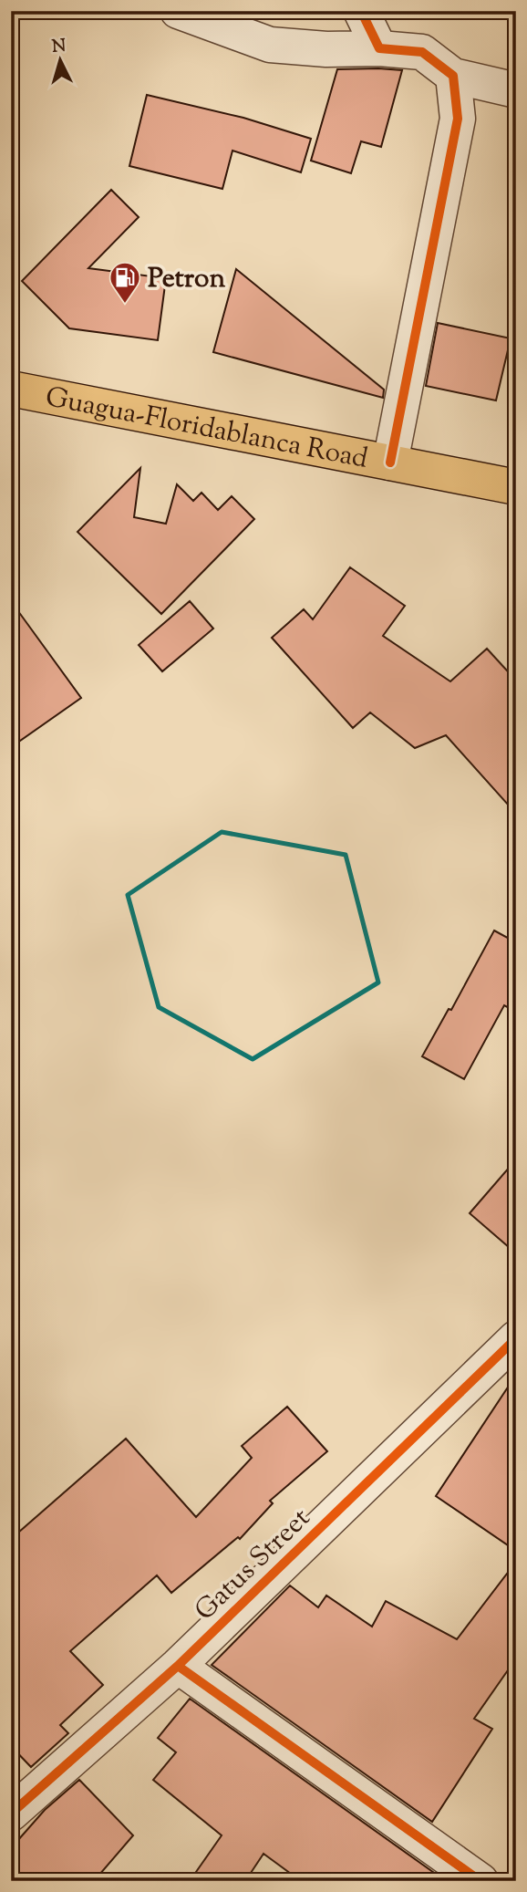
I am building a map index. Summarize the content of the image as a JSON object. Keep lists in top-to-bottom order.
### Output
{
  "streets": {
    "main road": ["Guagua-Floridablanca Road"],
    "street": ["Gatus Street"]
  },
  "places": {
    "fuel station": ["Petron"]
  },
  "north": "top"
}
